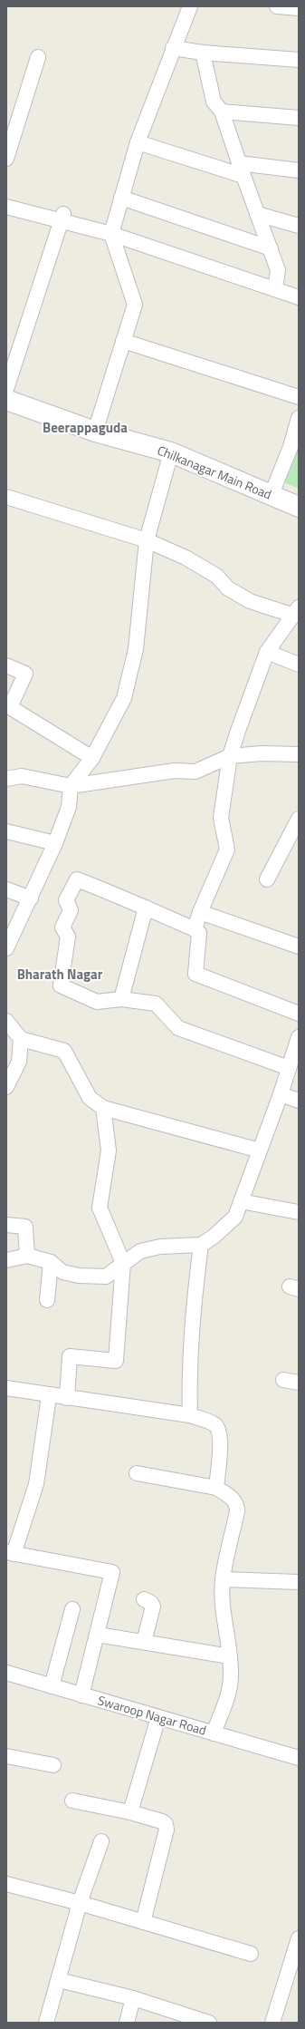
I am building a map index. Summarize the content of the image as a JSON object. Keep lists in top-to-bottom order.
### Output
{
  "streets": {
    "main road": ["Chilkanagar Main Road"],
    "street": ["Swaroop Nagar Road"]
  },
  "districts": ["Beerappaguda", "Bharath Nagar"]
}
